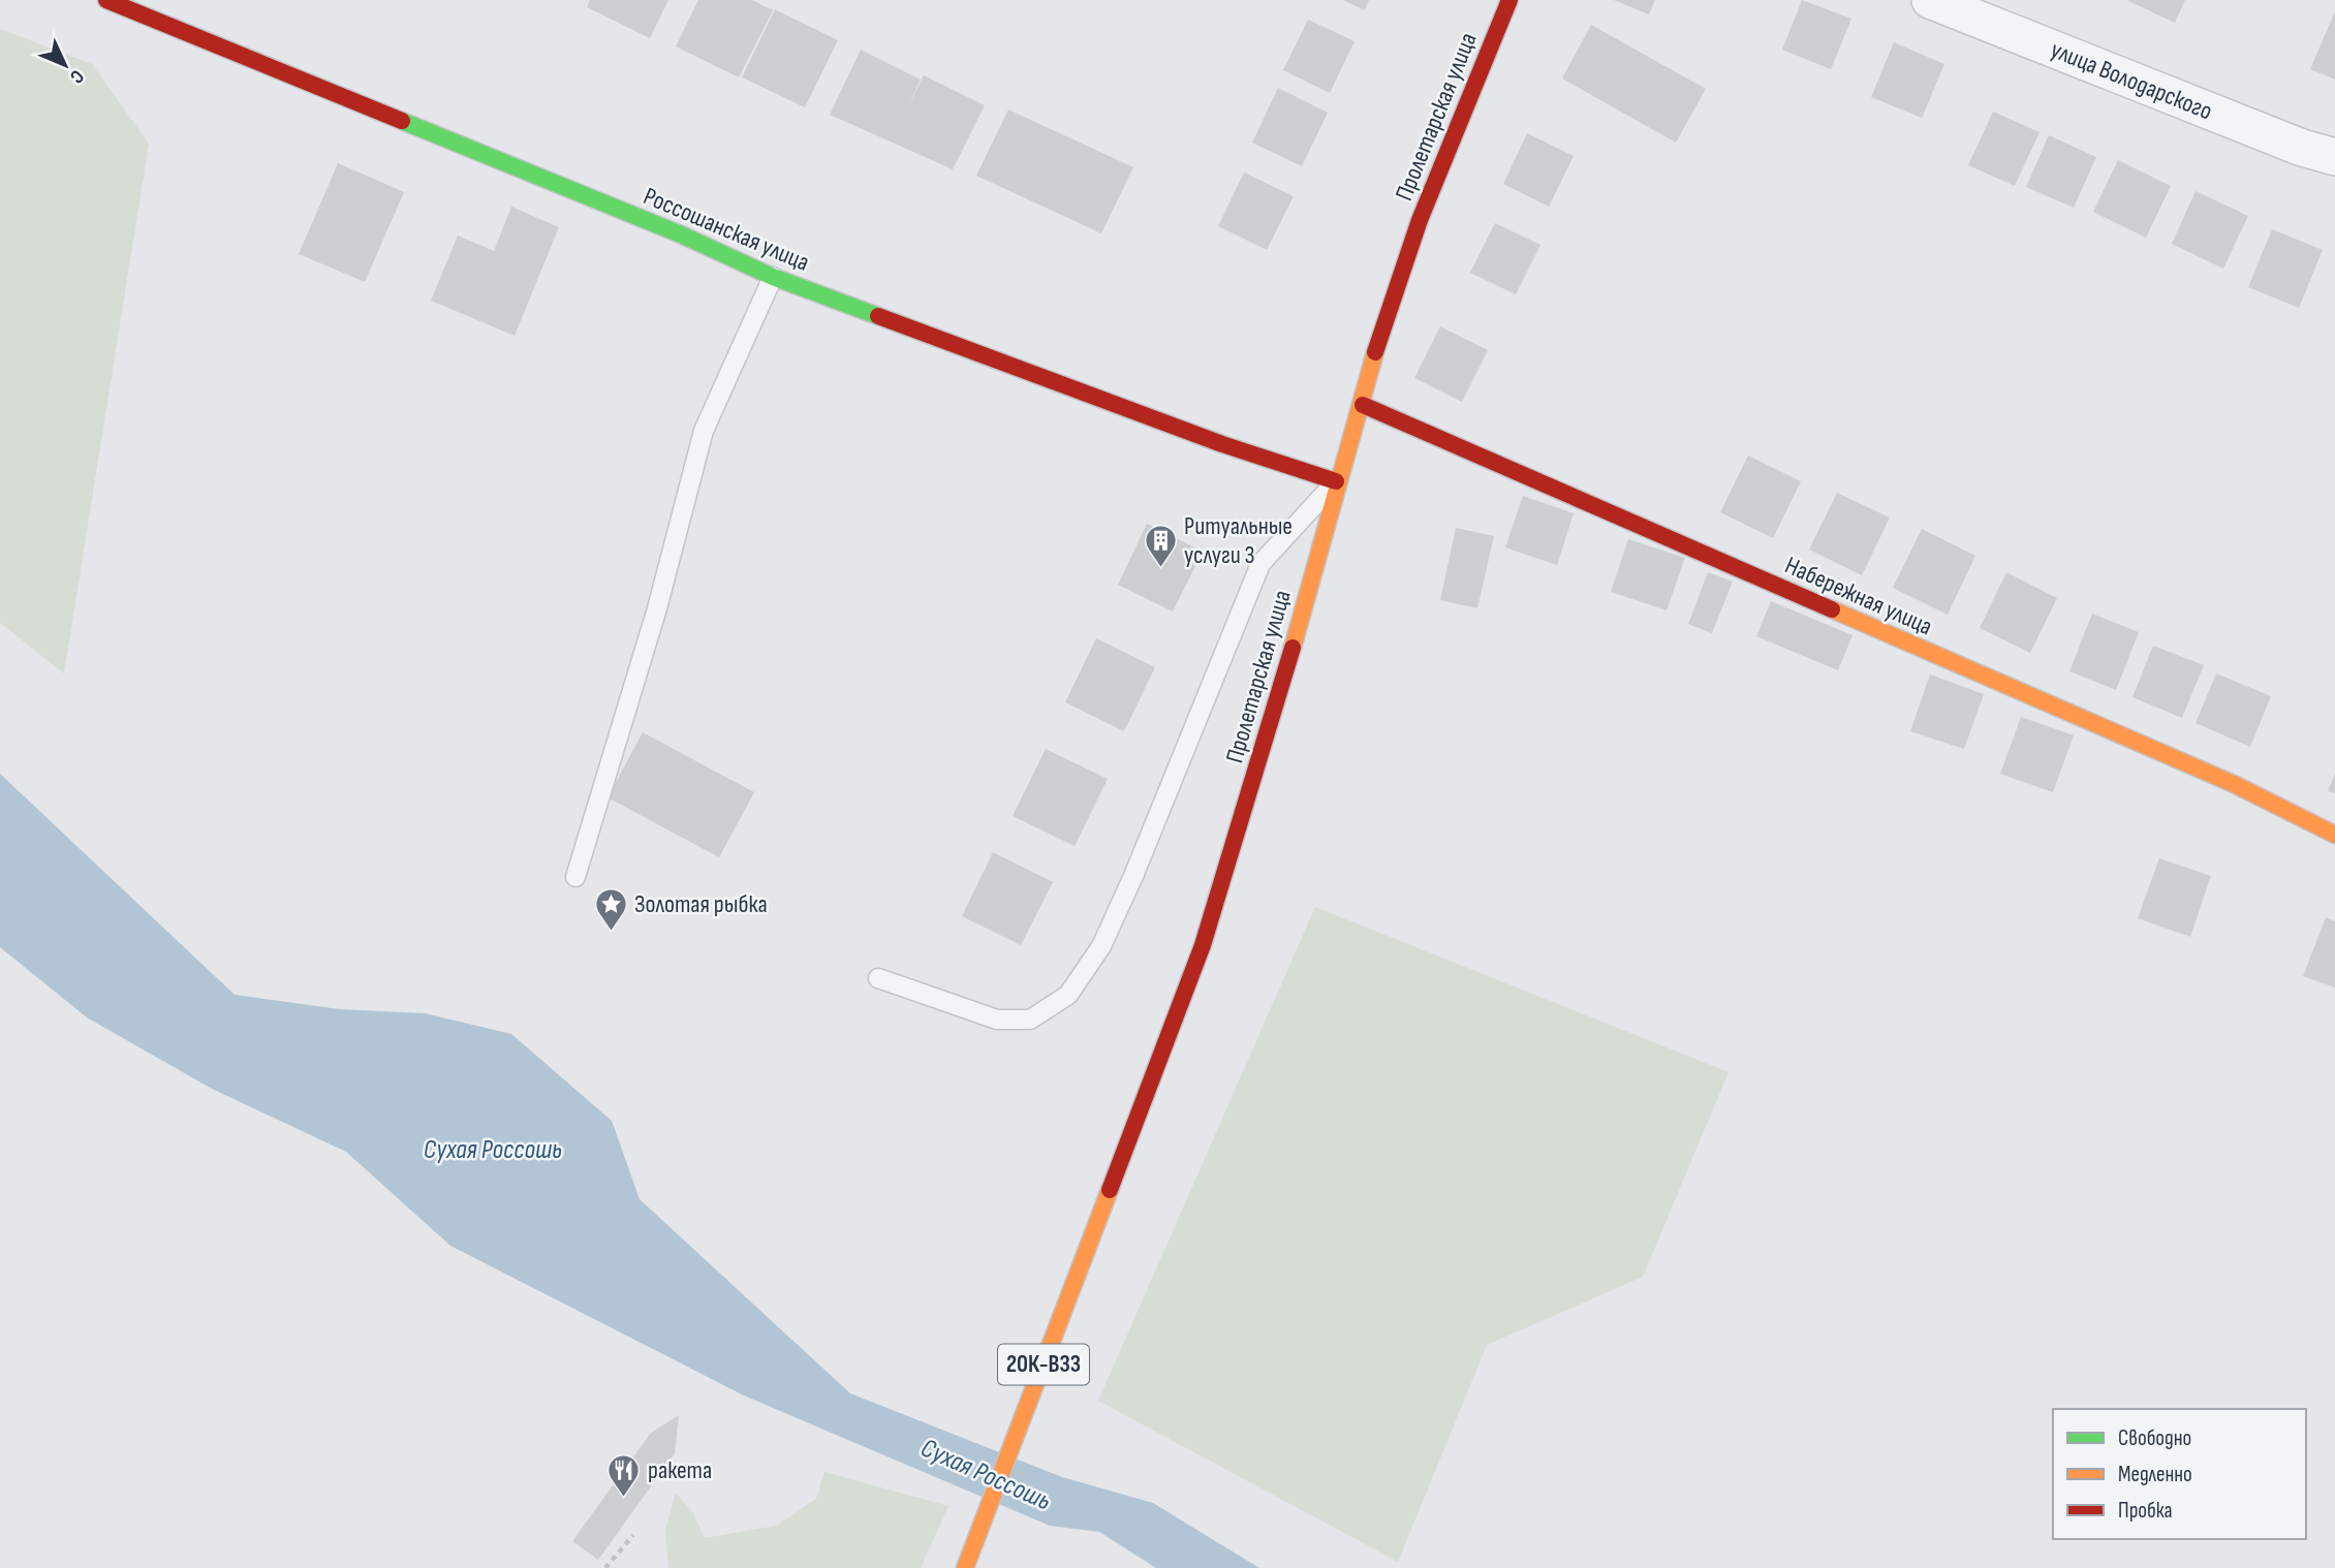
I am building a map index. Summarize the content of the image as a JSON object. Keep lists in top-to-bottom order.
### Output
{
  "streets": {
    "street": [
      "улица Володарского",
      "Пролетарская улица",
      "Россошанская улица",
      "Набережная улица",
      "20К-В33"
    ]
  },
  "crossings": [
    ["Пролетарская улица", "Россошанская улица"],
    ["Пролетарская улица", "Набережная улица"]
  ],
  "water": ["Сухая Россошь"],
  "places": {
    "building": ["Ритуальные услуги 3"],
    "place": ["Золотая рыбка"],
    "restaurant": ["ракета"]
  },
  "legend": ["Свободно", "Медленно", "Пробка"],
  "north": "bottom right"
}
